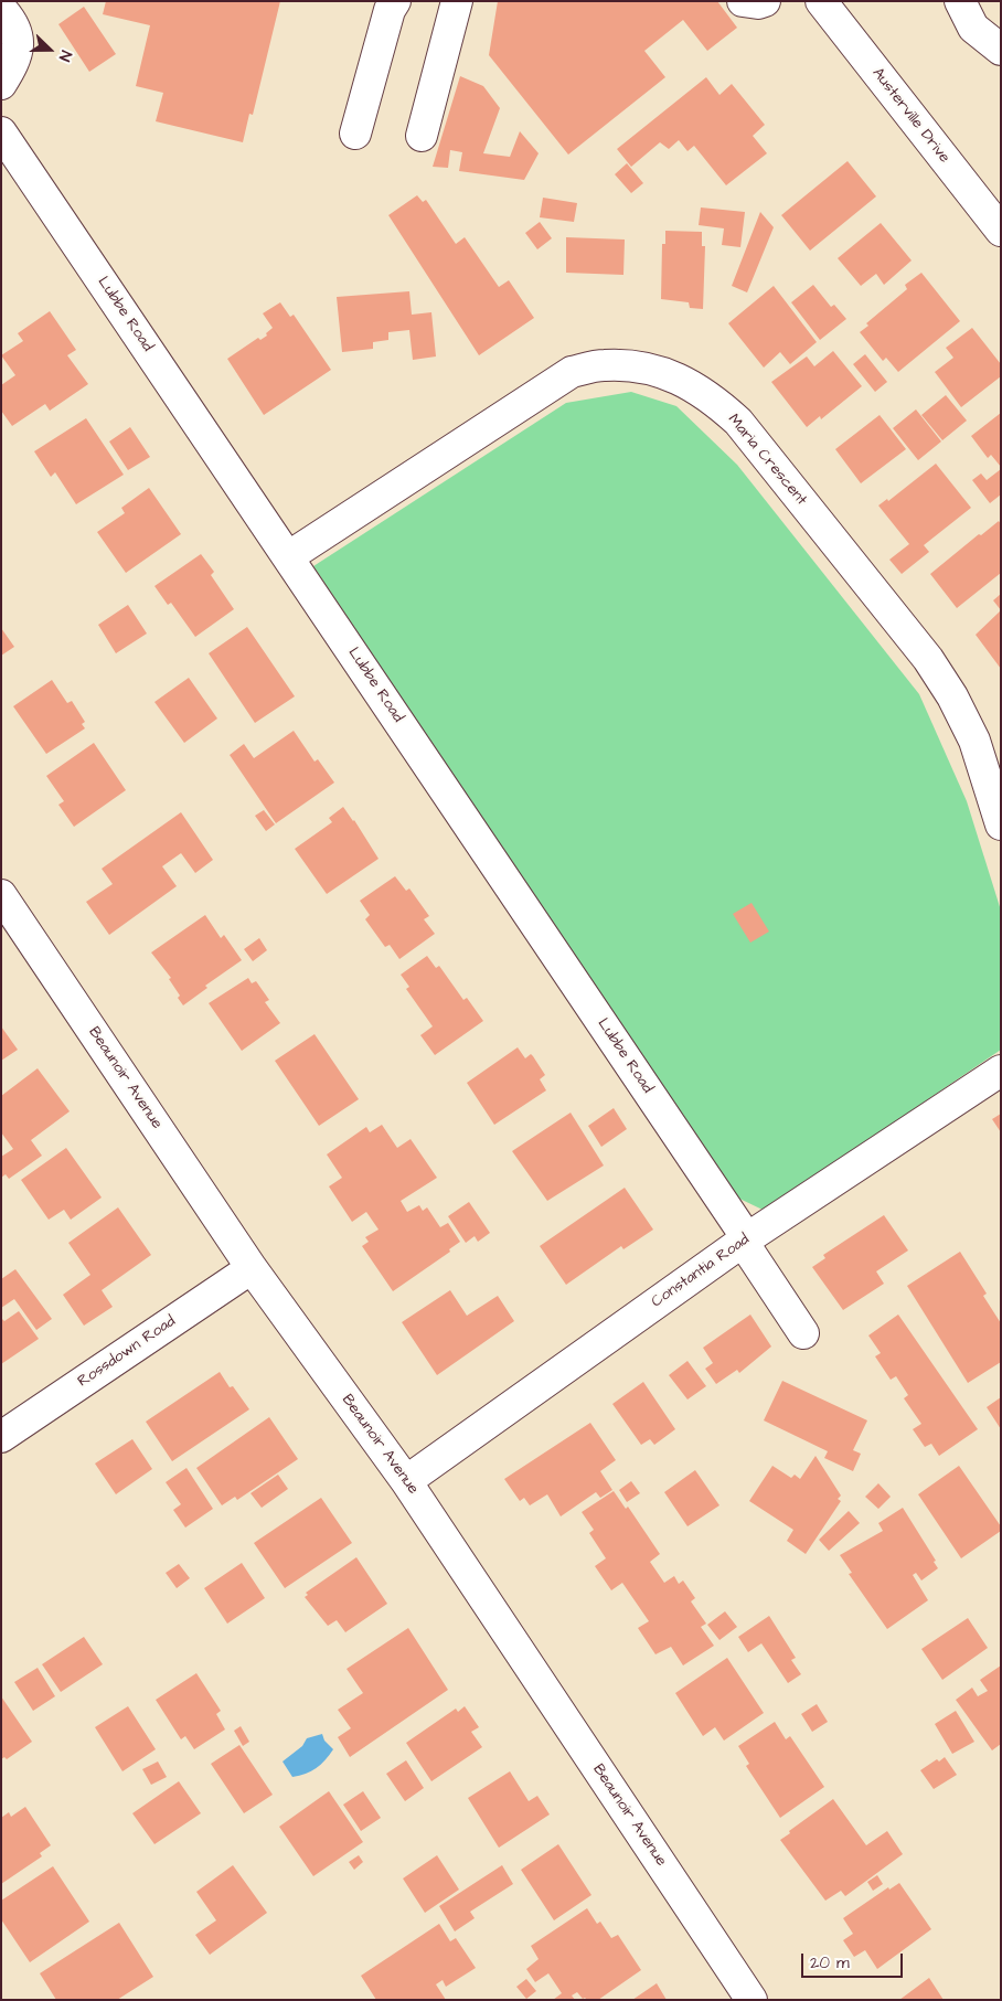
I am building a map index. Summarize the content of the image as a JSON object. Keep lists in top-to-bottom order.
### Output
{
  "streets": {
    "street": [
      "Austerville Drive",
      "Lubbe Road",
      "Maria Crescent",
      "Beaunoir Avenue",
      "Constantia Road",
      "Rossdown Road"
    ]
  },
  "crossings": [
    ["Lubbe Road", "Maria Crescent"],
    ["Lubbe Road", "Constantia Road"],
    ["Beaunoir Avenue", "Constantia Road"],
    ["Beaunoir Avenue", "Rossdown Road"]
  ],
  "scale_bar": "20 m",
  "north": "right"
}
